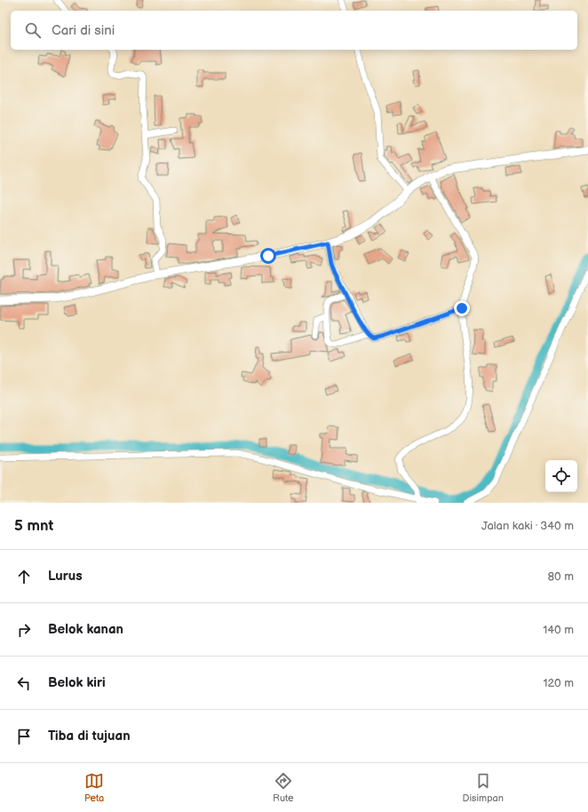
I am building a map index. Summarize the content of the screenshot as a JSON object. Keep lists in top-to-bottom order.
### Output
{
  "page": {
    "search": "Cari di sini",
    "heading": ["5 mnt", "Jalan kaki · 340 m"],
    "list": [
      ["Lurus", "80 m"],
      ["Belok kanan", "140 m"],
      ["Belok kiri", "120 m"],
      "Tiba di tujuan"
    ],
    "nav": ["Peta", "Rute", "Disimpan"]
  }
}
